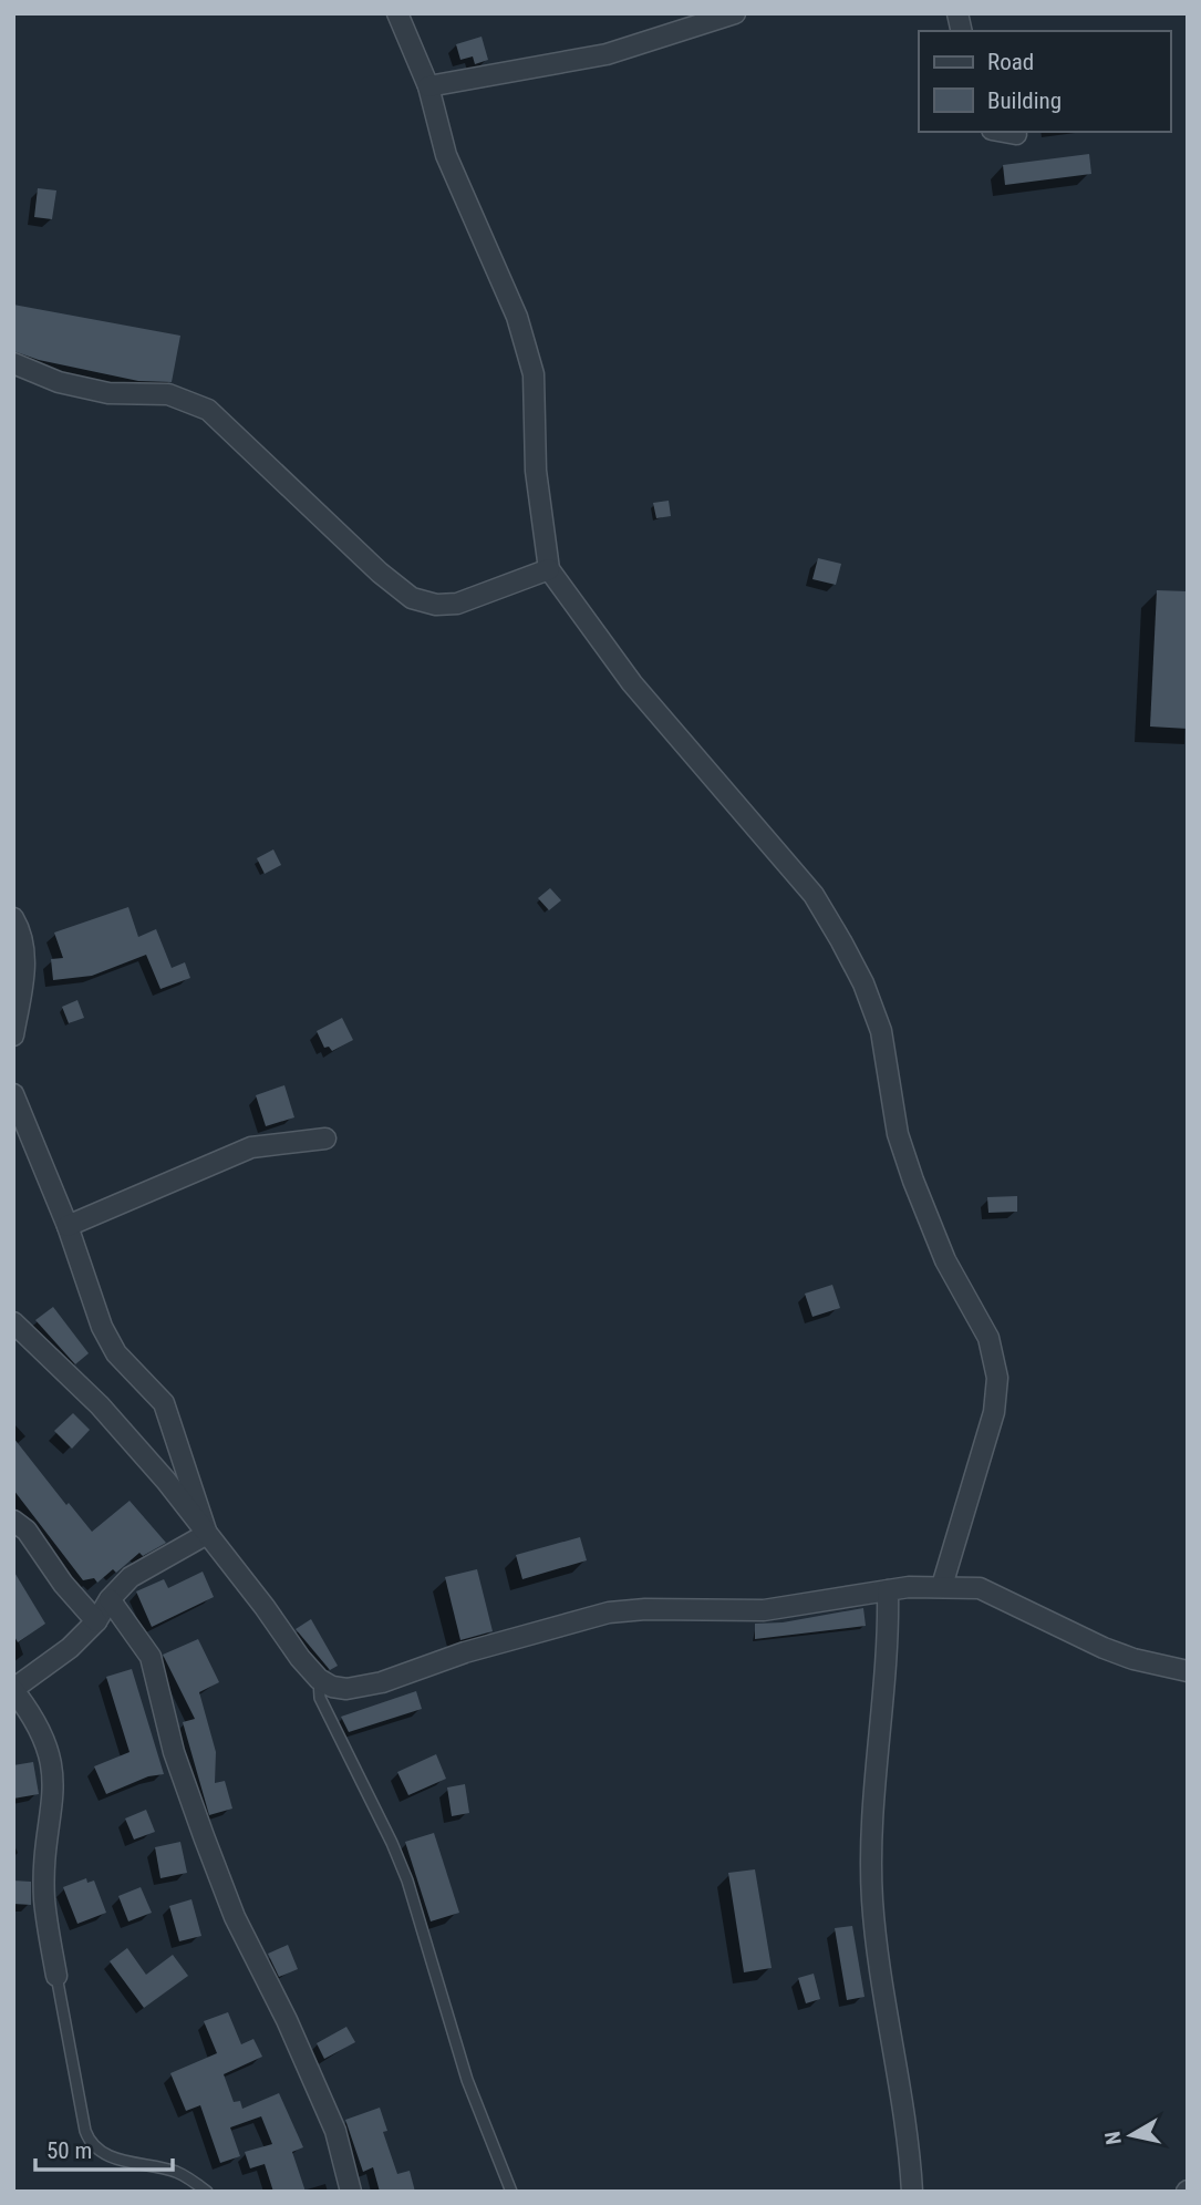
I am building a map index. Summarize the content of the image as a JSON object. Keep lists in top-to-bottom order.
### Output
{
  "legend": ["Road", "Building"],
  "scale_bar": "50 m",
  "north": "left"
}
